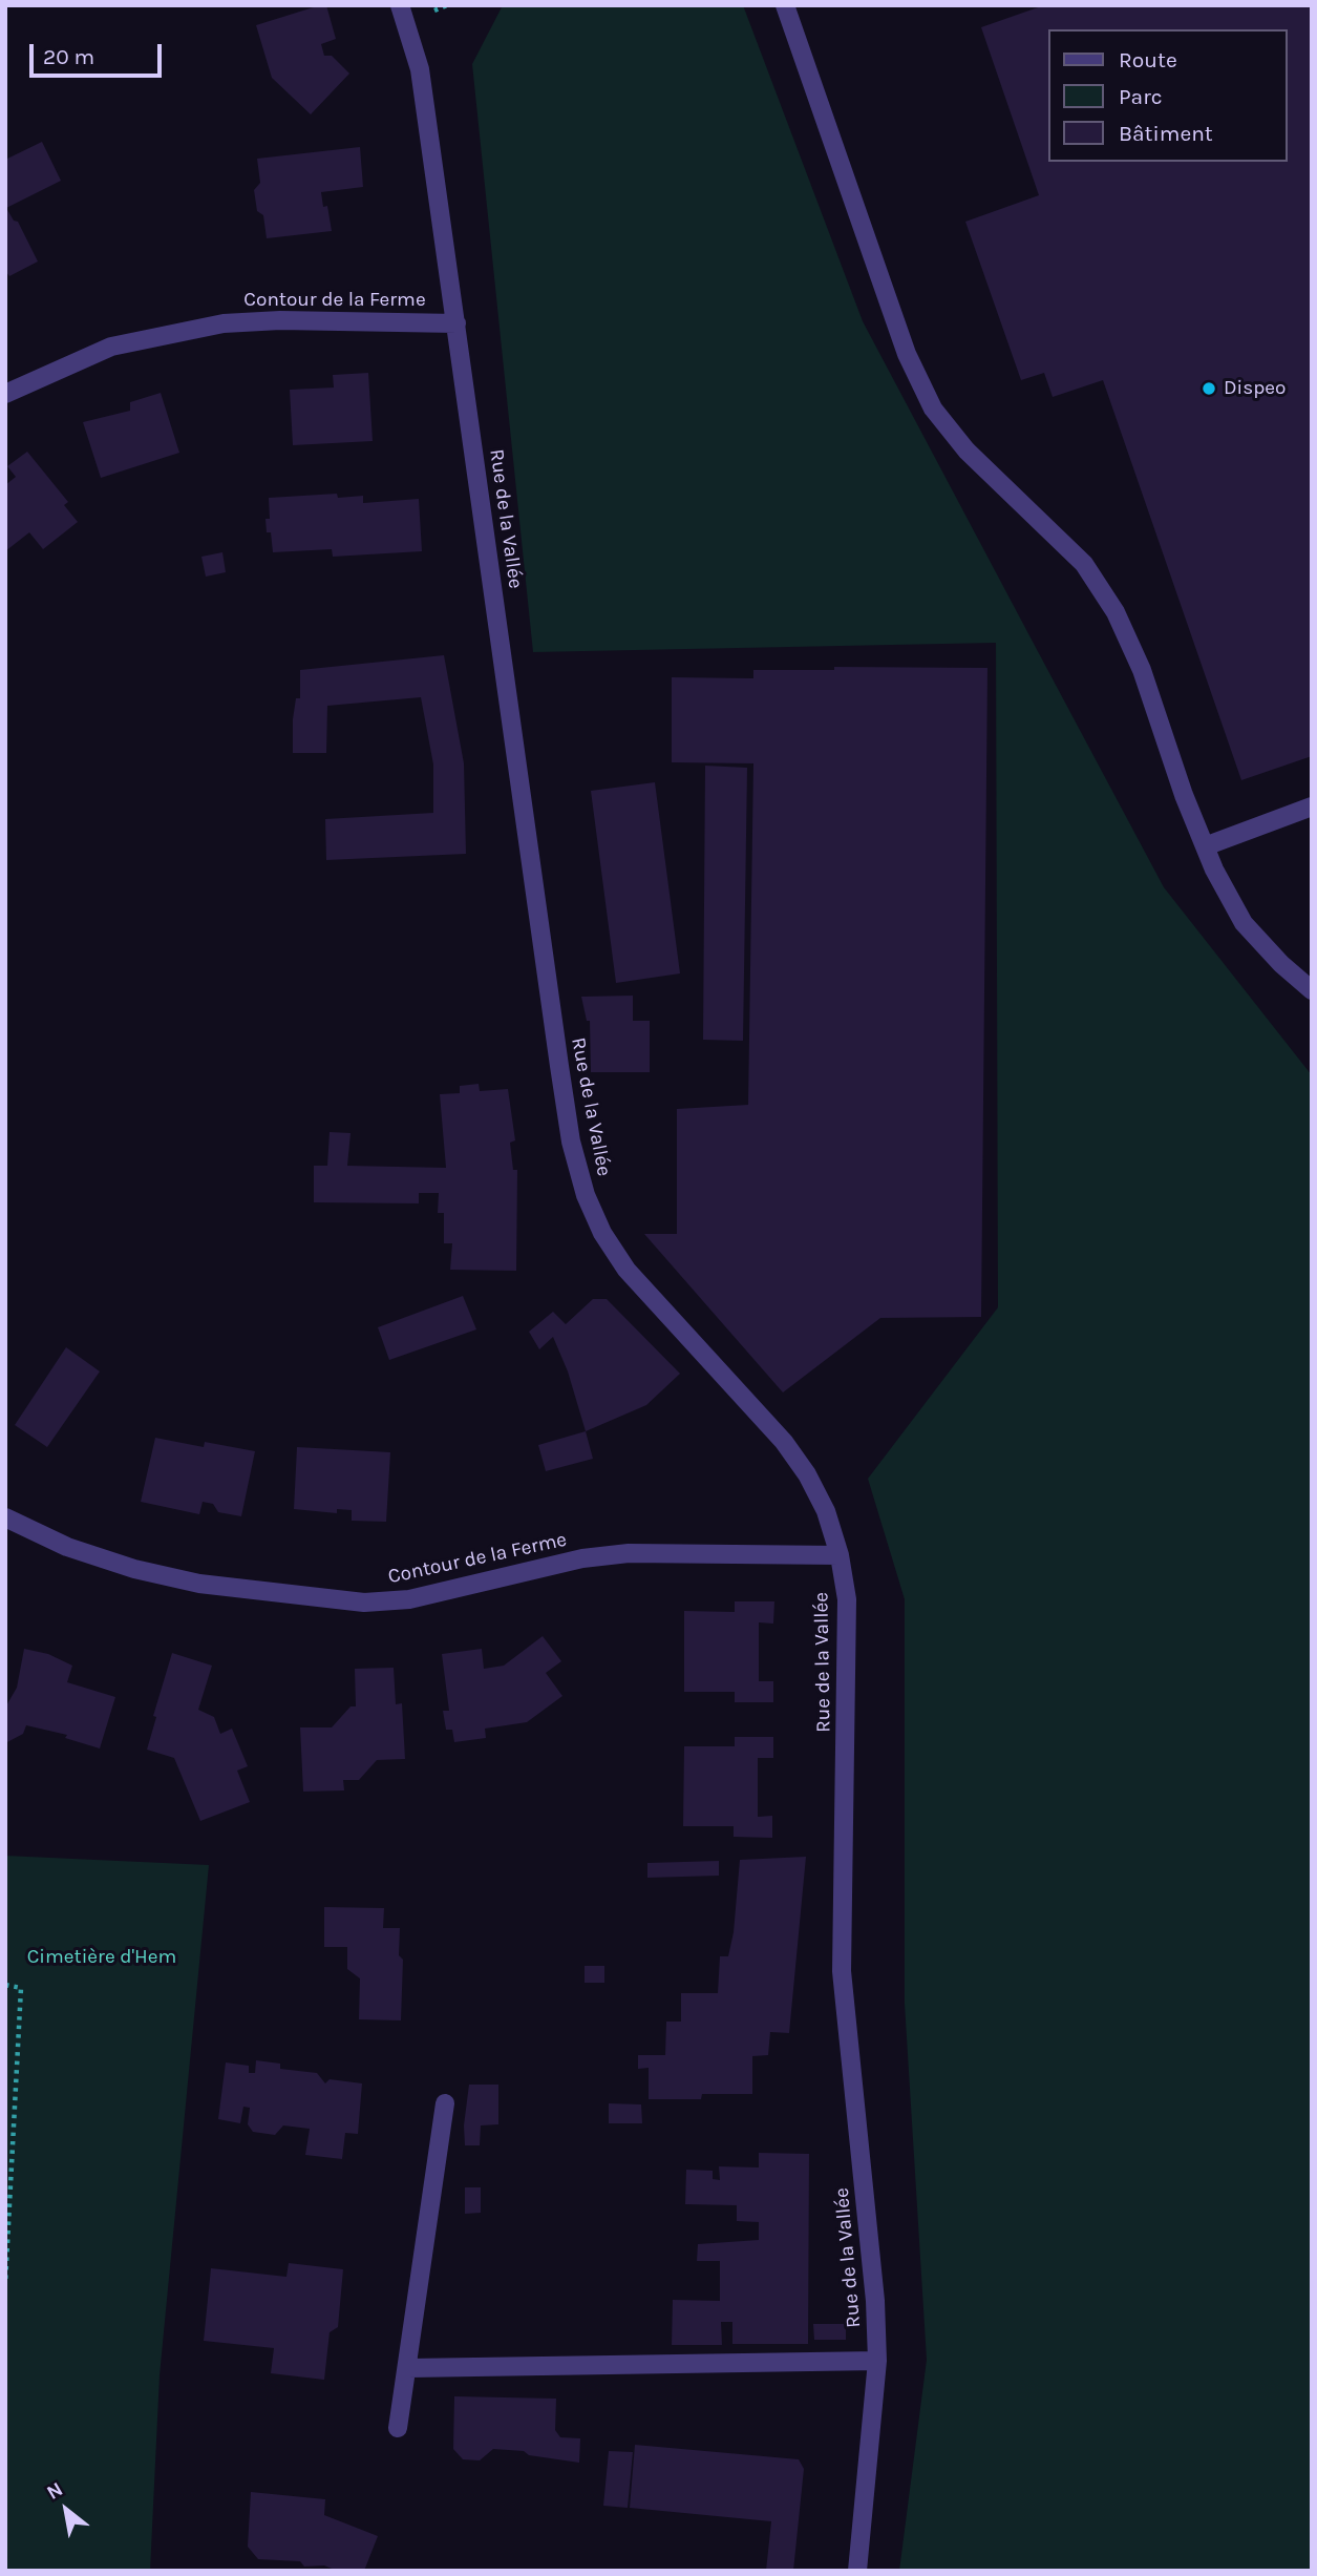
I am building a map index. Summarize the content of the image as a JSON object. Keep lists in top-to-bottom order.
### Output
{
  "streets": {
    "street": ["Contour de la Ferme", "Rue de la Vallée"]
  },
  "crossings": [
    ["Contour de la Ferme", "Rue de la Vallée"]
  ],
  "parks": ["Cimetière d'Hem"],
  "places": ["Dispeo"],
  "legend": ["Route", "Parc", "Bâtiment"],
  "scale_bar": "20 m",
  "north": "top left"
}
